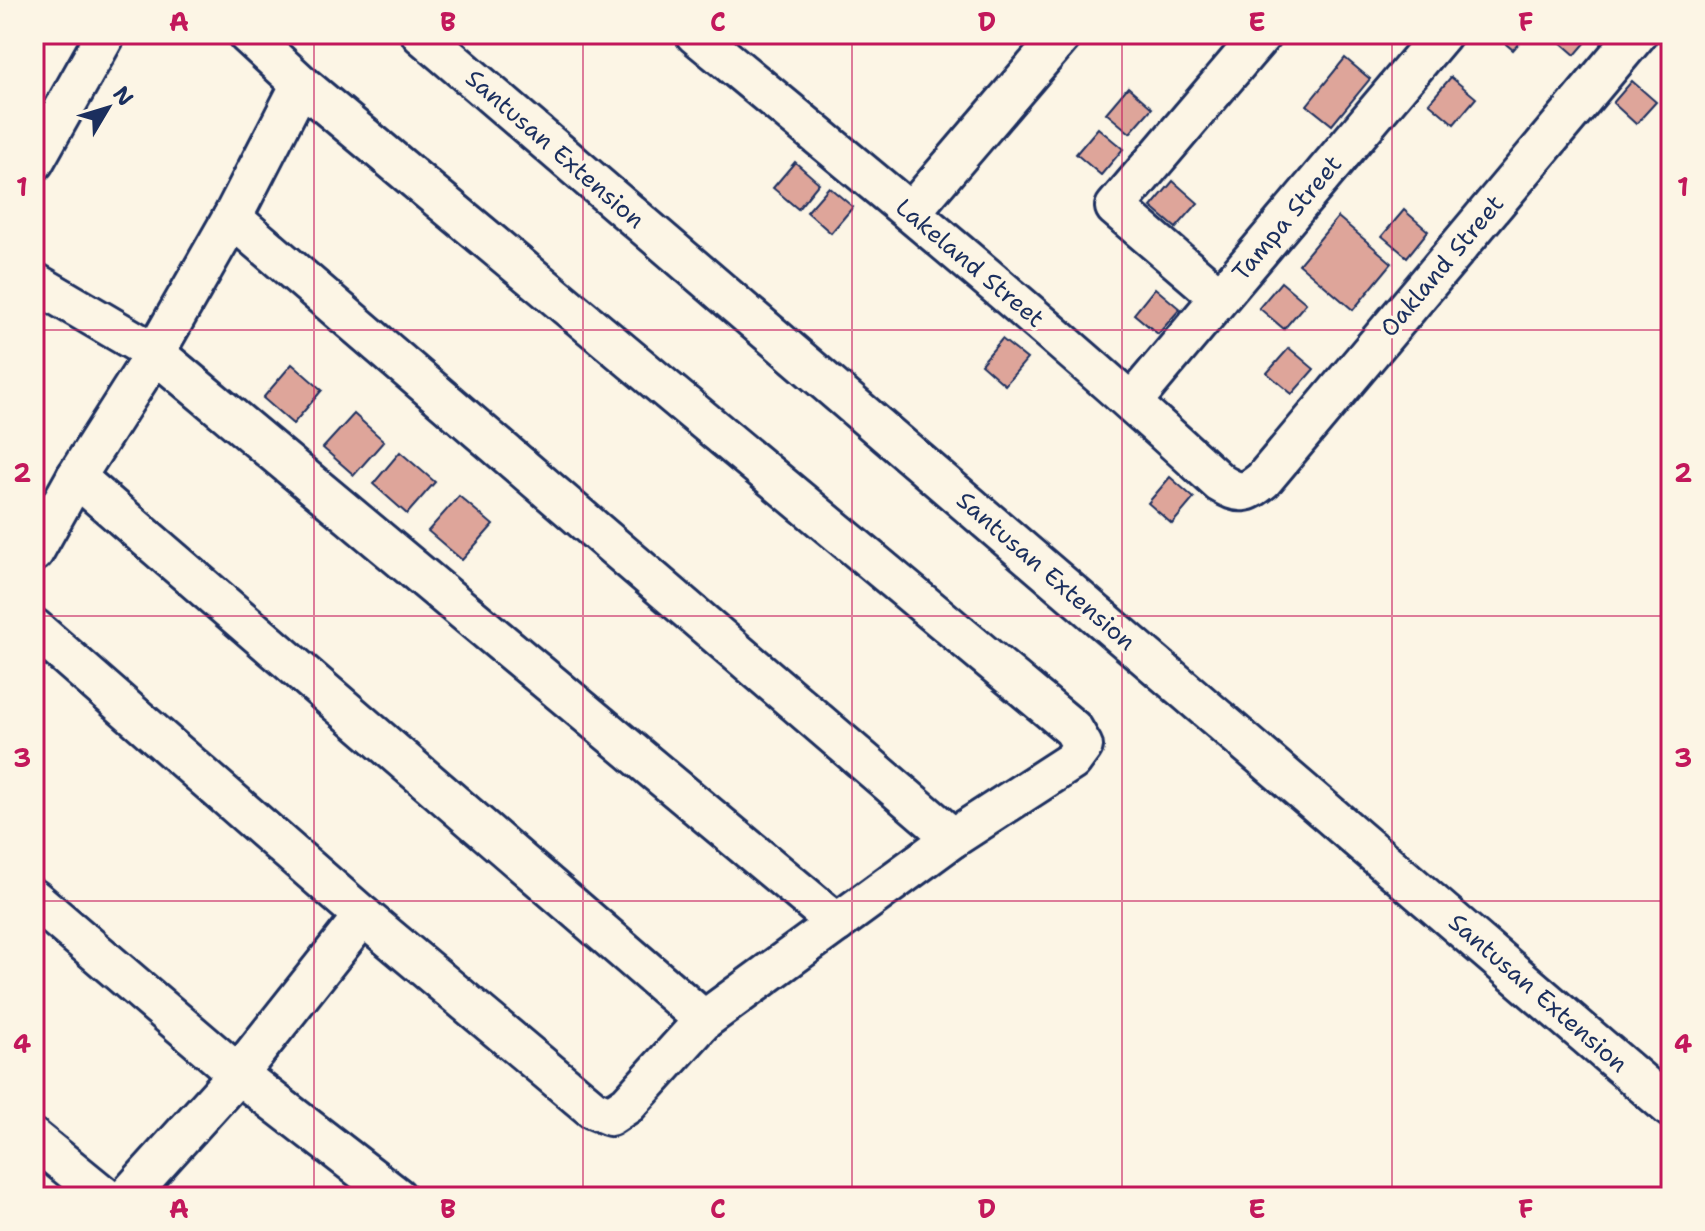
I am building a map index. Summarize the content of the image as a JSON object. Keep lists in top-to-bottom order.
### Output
{
  "streets": {
    "street": [
      "Santusan Extension",
      "Tampa Street",
      "Lakeland Street",
      "Oakland Street"
    ]
  },
  "crossings": [
    ["Tampa Street", "Lakeland Street"],
    ["Lakeland Street", "Oakland Street"]
  ],
  "north": "top right",
  "grid": {
    "columns": [
      "A",
      "B",
      "C",
      "D",
      "E",
      "F"
    ],
    "rows": [
      "1",
      "2",
      "3",
      "4"
    ]
  }
}
